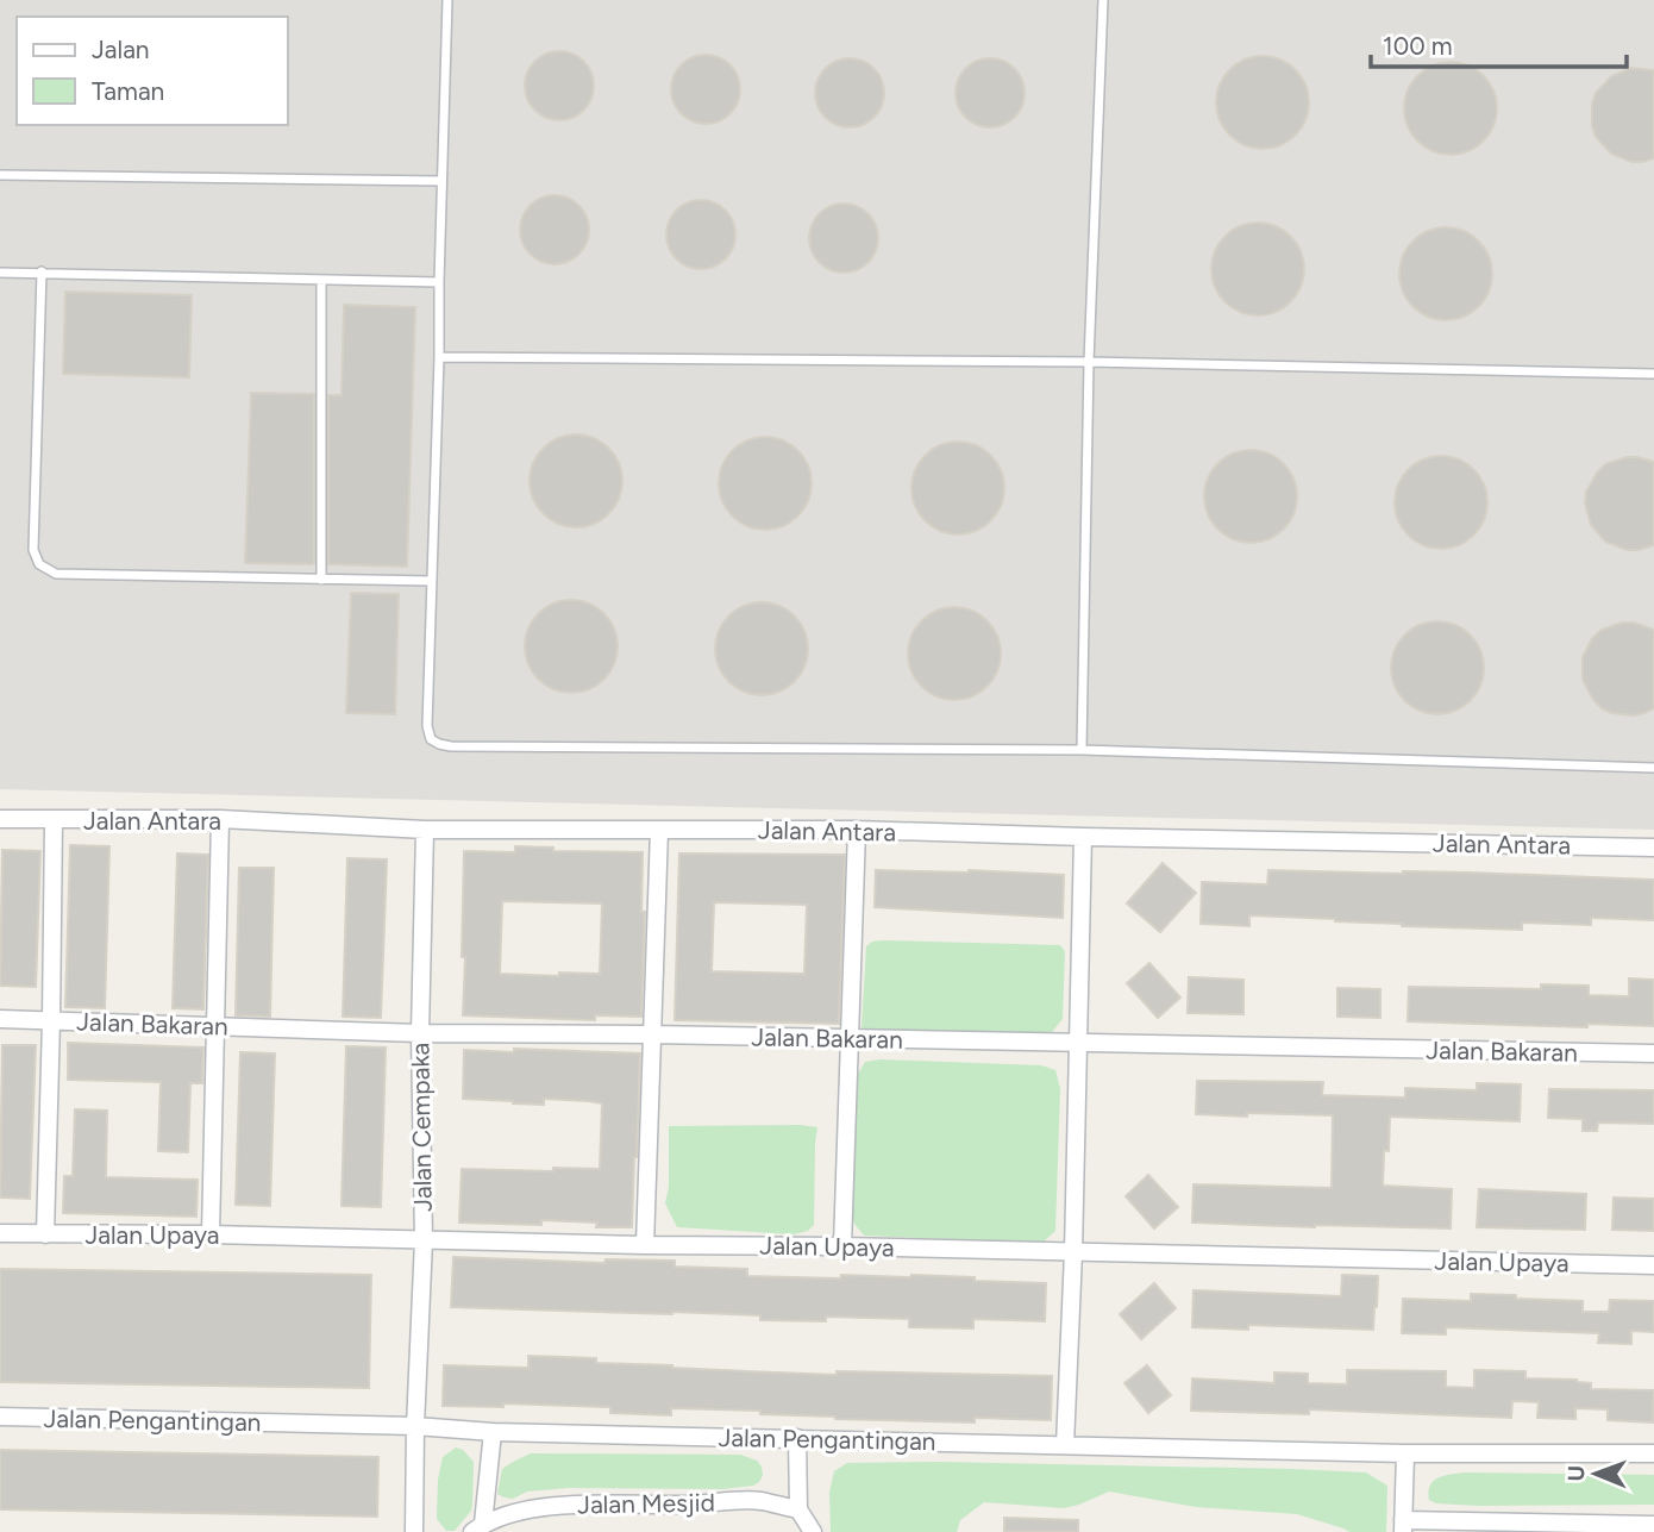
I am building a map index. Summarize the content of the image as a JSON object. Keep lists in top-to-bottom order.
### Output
{
  "streets": {
    "street": [
      "Jalan Antara",
      "Jalan Bakaran",
      "Jalan Cempaka",
      "Jalan Upaya",
      "Jalan Pengantingan",
      "Jalan Mesjid"
    ]
  },
  "crossings": [
    ["Jalan Antara", "Jalan Cempaka"],
    ["Jalan Bakaran", "Jalan Cempaka"],
    ["Jalan Cempaka", "Jalan Upaya"],
    ["Jalan Cempaka", "Jalan Pengantingan"]
  ],
  "legend": ["Jalan", "Taman"],
  "scale_bar": "100 m",
  "north": "left"
}
